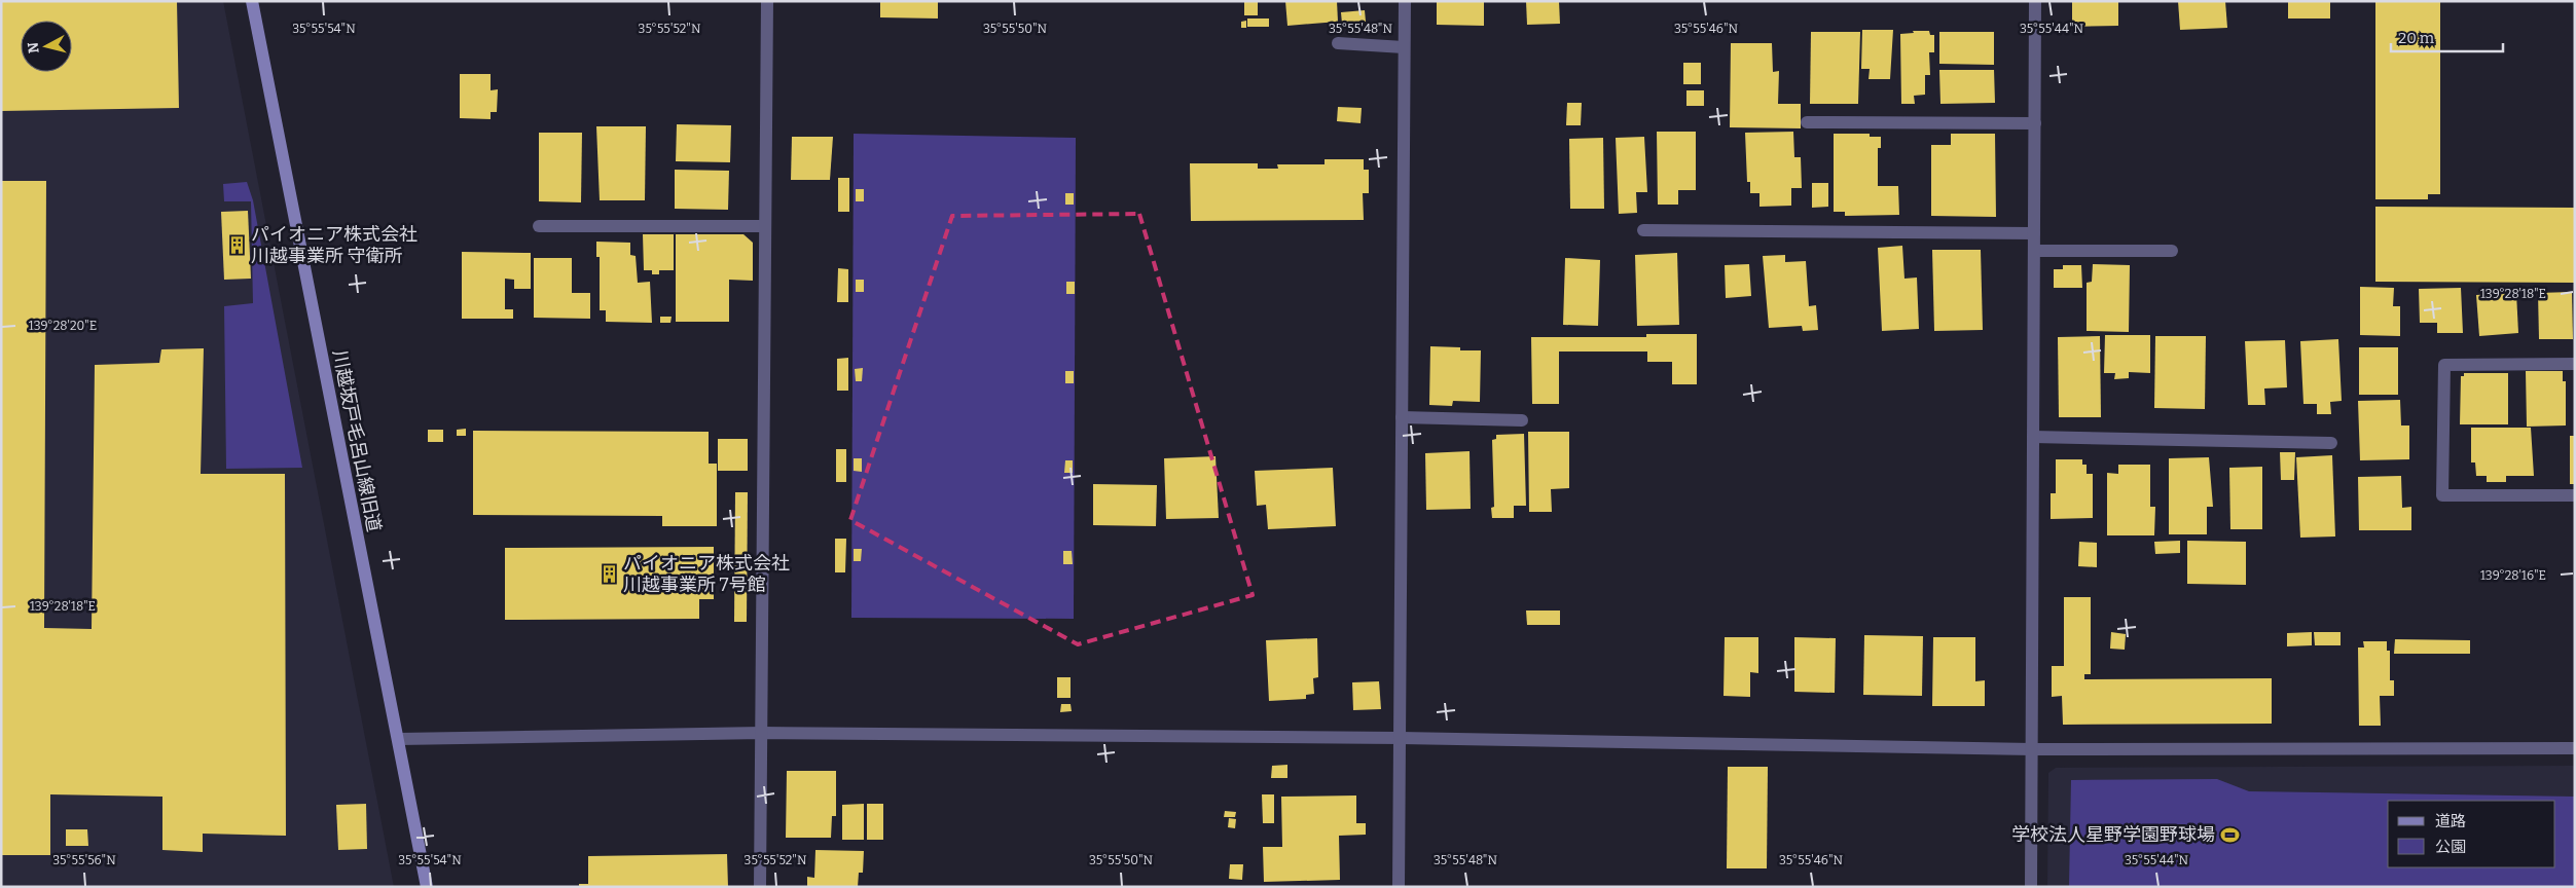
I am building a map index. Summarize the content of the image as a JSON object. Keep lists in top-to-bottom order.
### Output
{
  "streets": {
    "street": ["川越坂戸毛呂山線旧道"]
  },
  "places": {
    "building": ["パイオニア株式会社 川越事業所 守衛所", "パイオニア株式会社 川越事業所 7号館"],
    "sports": ["学校法人星野学園野球場"]
  },
  "legend": ["道路", "公園"],
  "scale_bar": "20 m",
  "north": "left",
  "coordinates": [
    "35°55'54\"N",
    "35°55'52\"N",
    "35°55'50\"N",
    "35°55'48\"N",
    "35°55'46\"N",
    "35°55'44\"N",
    "139°28'18\"E",
    "139°28'20\"E",
    "139°28'16\"E",
    "35°55'56\"N"
  ]
}
